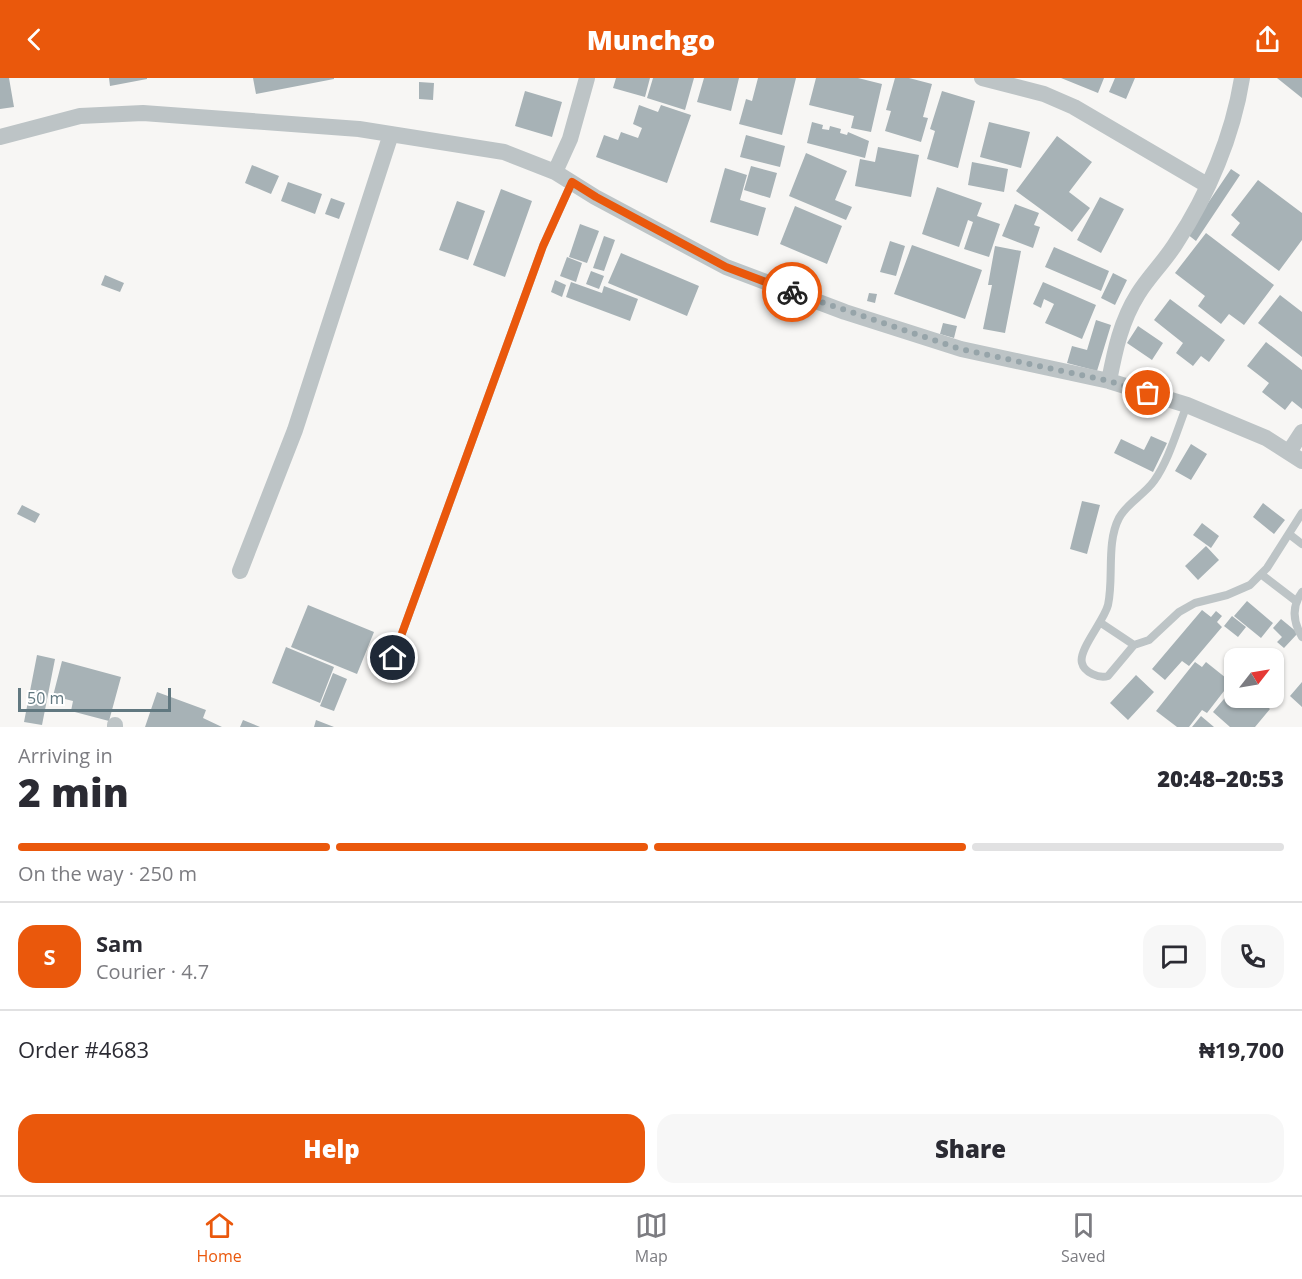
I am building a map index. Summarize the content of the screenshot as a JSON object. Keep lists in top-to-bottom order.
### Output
{
  "scale_bar": "50 m",
  "north": "top right",
  "page": {
    "header": "Munchgo",
    "scale": "50 m",
    "heading": ["2 min", "Arriving in", "20:48–20:53"],
    "panel": [
      "Sam",
      "Courier · 4.7",
      "Order #4683",
      "₦19,700"
    ],
    "bar": "On the way · 250 m",
    "round": "S",
    "buttons": ["Help", "Share"],
    "tabs": ["Home", "Map", "Saved"]
  }
}
